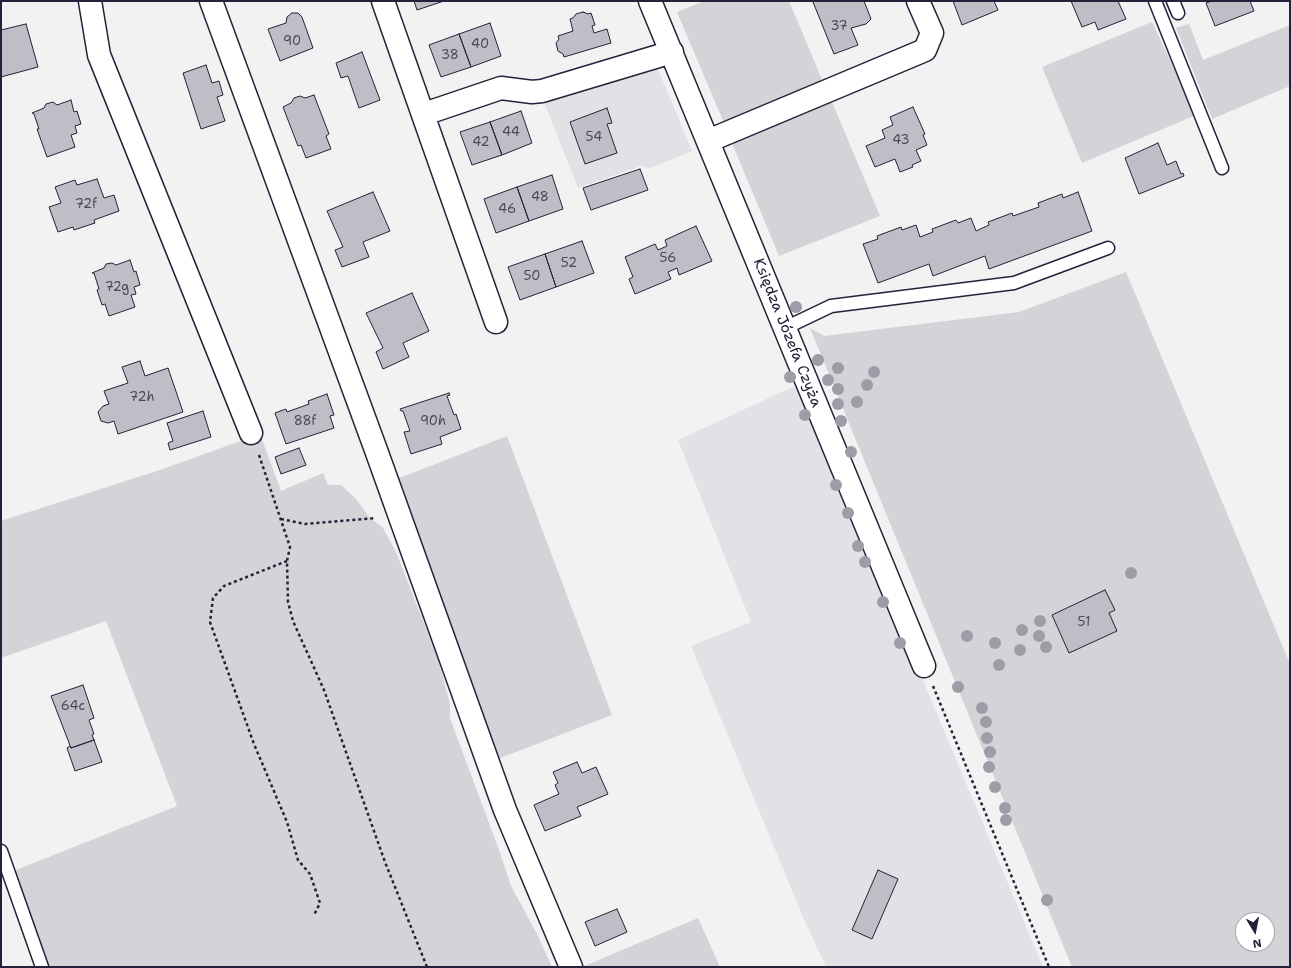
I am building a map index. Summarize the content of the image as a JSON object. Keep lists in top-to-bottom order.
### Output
{
  "streets": {
    "street": ["Księdza Józefa Czyża"]
  },
  "house_numbers": [
    "37",
    "90",
    "40",
    "38",
    "44",
    "54",
    "43",
    "42",
    "48",
    "72f",
    "46",
    "56",
    "52",
    "50",
    "72g",
    "72h",
    "88f",
    "90h",
    "51",
    "64c"
  ],
  "north": "bottom"
}
